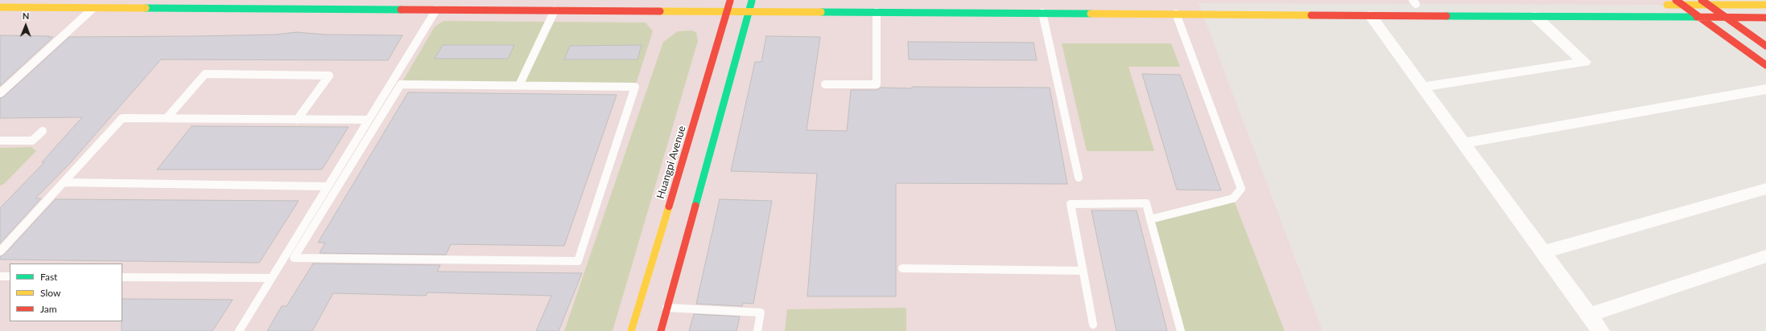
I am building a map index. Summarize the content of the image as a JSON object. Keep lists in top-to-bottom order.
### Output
{
  "streets": {
    "main road": ["Huangpi Avenue"]
  },
  "legend": ["Fast", "Slow", "Jam"],
  "north": "top"
}
